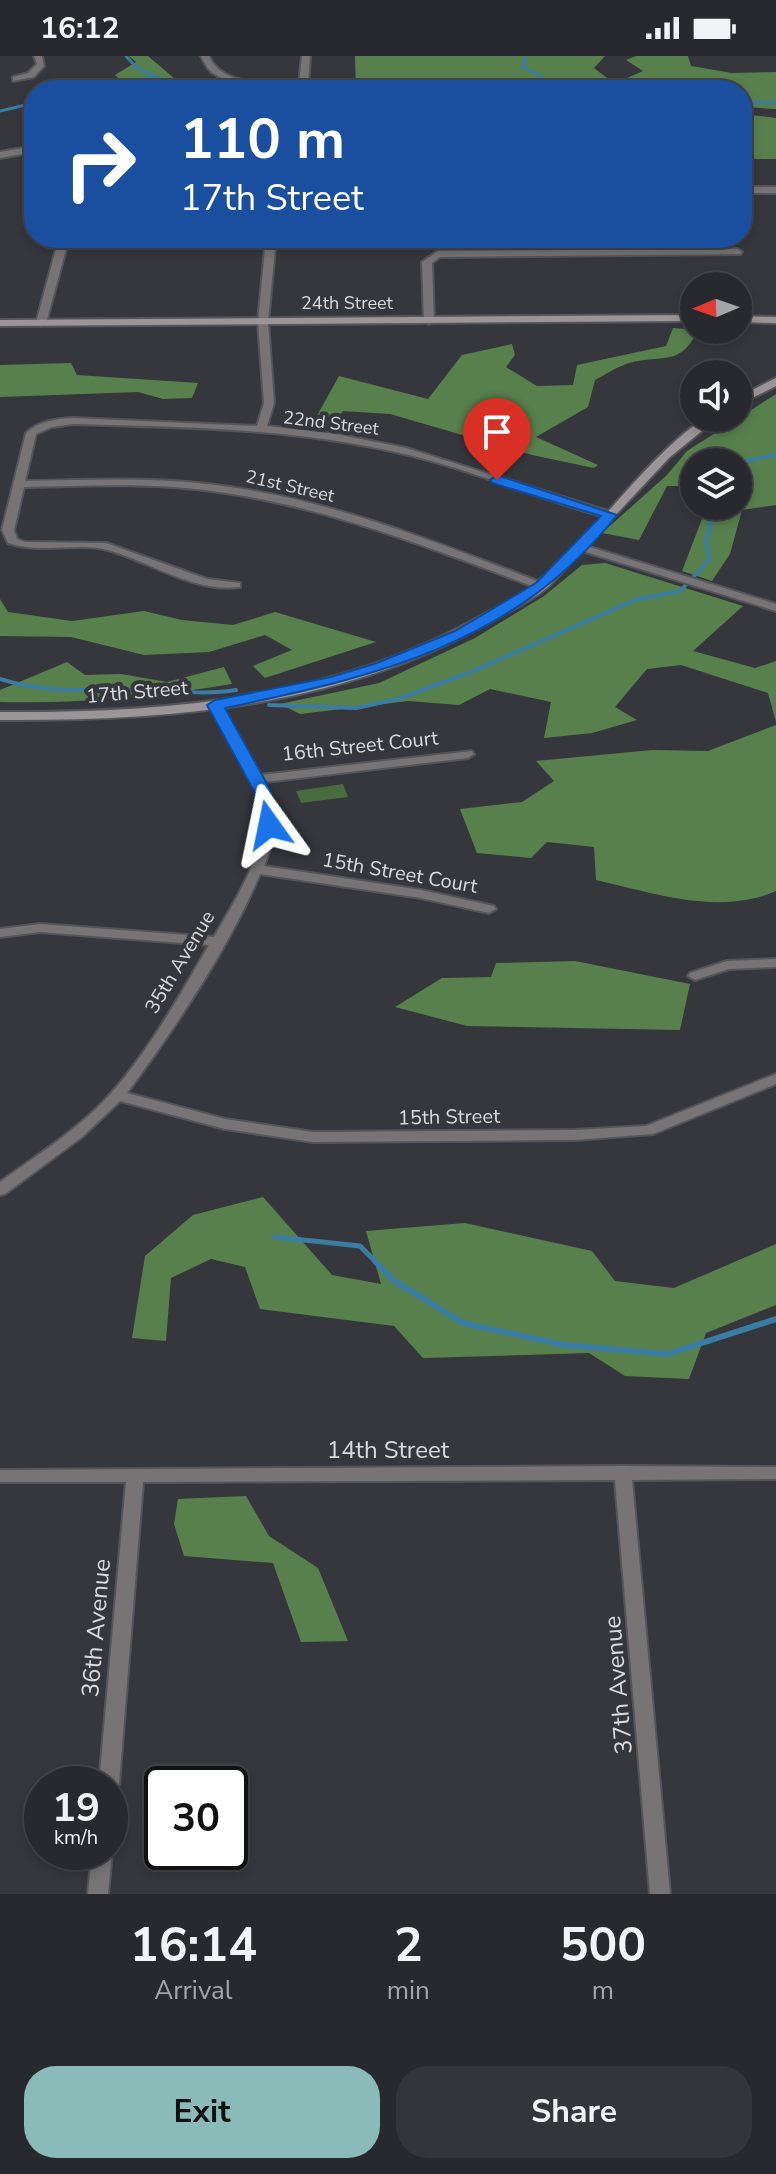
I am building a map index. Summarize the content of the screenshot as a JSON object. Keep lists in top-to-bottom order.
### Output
{
  "streets": {
    "street": [
      "24th Street",
      "22nd Street",
      "21st Street",
      "17th Street",
      "16th Street Court",
      "15th Street Court",
      "35th Avenue",
      "15th Street",
      "14th Street",
      "36th Avenue",
      "37th Avenue"
    ]
  },
  "crossings": [
    ["22nd Street", "21st Street"],
    ["22nd Street", "17th Street"],
    ["21st Street", "17th Street"],
    ["17th Street", "35th Avenue"],
    ["16th Street Court", "35th Avenue"],
    ["15th Street Court", "35th Avenue"],
    ["35th Avenue", "15th Street"],
    ["14th Street", "36th Avenue"],
    ["14th Street", "37th Avenue"]
  ],
  "north": "left",
  "page": {
    "status": "16:12",
    "turn": ["110 m", "17th Street"],
    "speed": "19 km/h",
    "limit": "30",
    "eta": [
      "16:14",
      "Arrival",
      "2",
      "min",
      "500",
      "m"
    ],
    "buttons": ["Exit", "Share"]
  }
}
